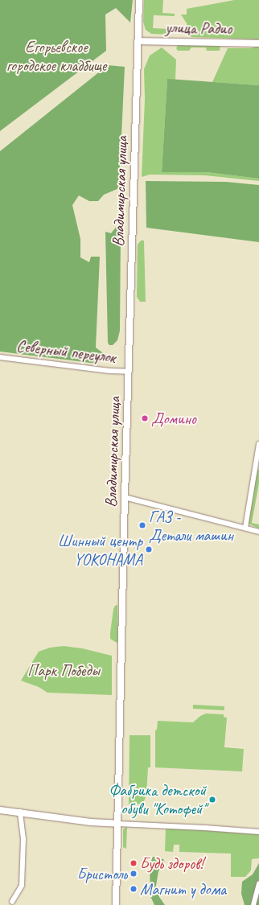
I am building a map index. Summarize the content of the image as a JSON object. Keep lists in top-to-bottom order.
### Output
{
  "streets": {
    "street": ["улица Радио", "Владимирская улица", "Северный переулок"]
  },
  "crossings": [
    ["улица Радио", "Владимирская улица"],
    ["Владимирская улица", "Северный переулок"]
  ],
  "parks": ["Егорьевское городское кладбище", "Парк Победы"],
  "places": [
    "Домино",
    "ГАЗ - Детали машин",
    "Шинный центр YOKOHAMA",
    "Фабрика детской обуви \"Котофей\"",
    "Будь здоров!",
    "Бристоль",
    "Магнит у дома"
  ]
}
